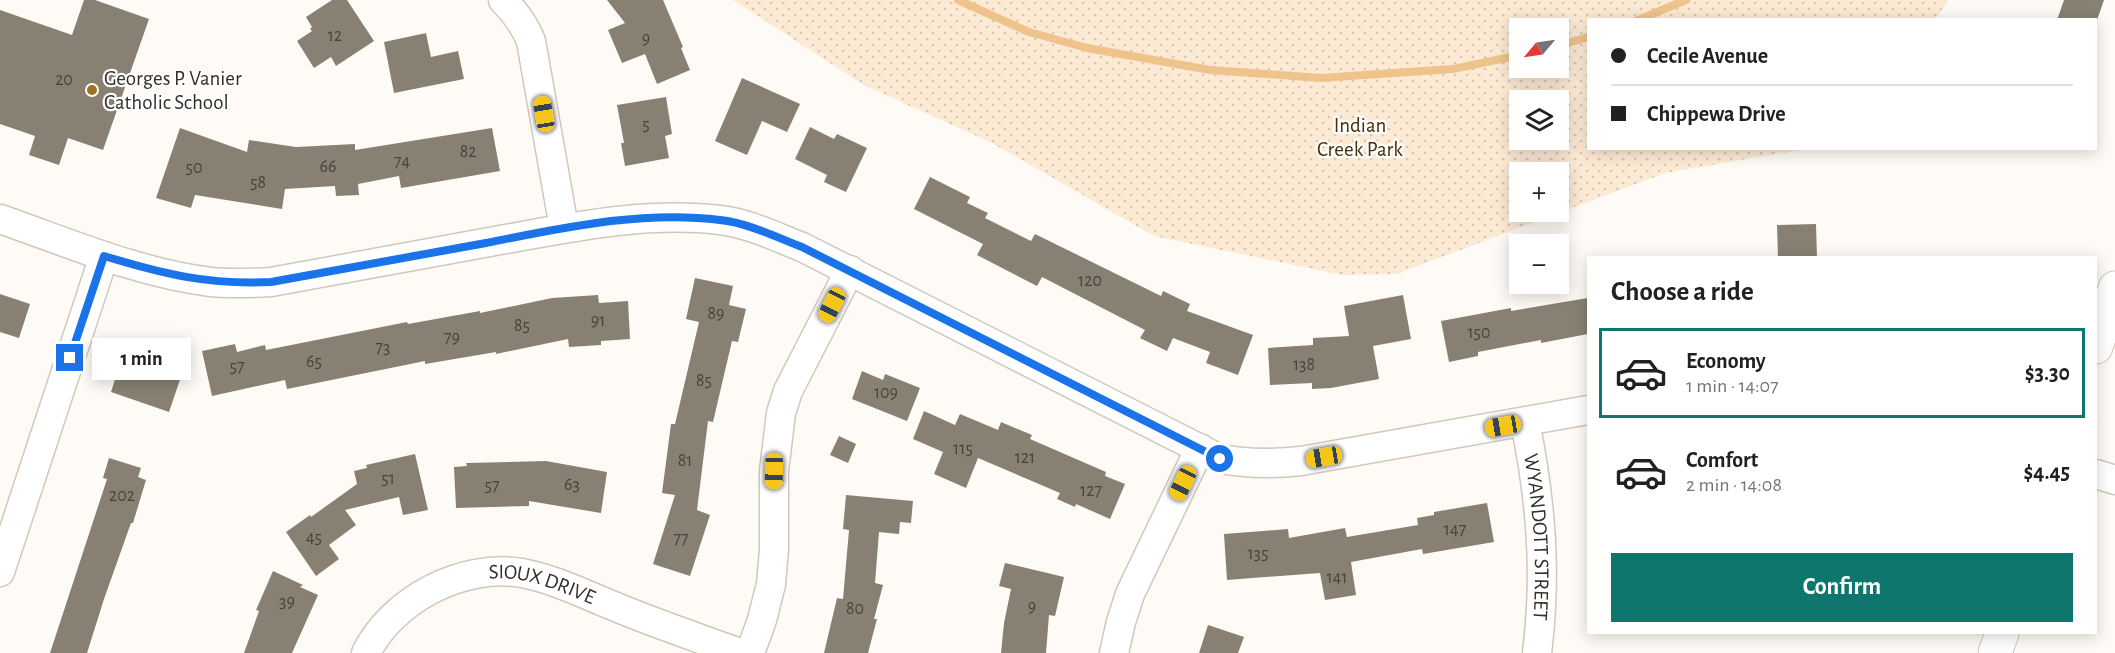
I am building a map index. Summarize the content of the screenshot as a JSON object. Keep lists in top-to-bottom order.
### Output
{
  "streets": {
    "street": ["WYANDOTT STREET", "SIOUX DRIVE"]
  },
  "parks": ["Indian Creek Park"],
  "places": ["Georges P. Vanier Catholic School"],
  "house_numbers": [
    "12",
    "9",
    "20",
    "5",
    "82",
    "74",
    "66",
    "50",
    "58",
    "120",
    "89",
    "91",
    "85",
    "150",
    "79",
    "73",
    "65",
    "138",
    "57",
    "85",
    "109",
    "115",
    "121",
    "81",
    "51",
    "63",
    "57",
    "127",
    "202",
    "147",
    "45",
    "77",
    "135",
    "141",
    "39",
    "9",
    "80"
  ],
  "north": "bottom left",
  "page": {
    "map_buttons": ["+", "−"],
    "banner": ["Cecile Avenue", "Chippewa Drive"],
    "heading": "Choose a ride",
    "list": [
      {
        "name": "Economy",
        "note": "1 min · 14:07",
        "value": "$3.30"
      },
      {
        "name": "Comfort",
        "note": "2 min · 14:08",
        "value": "$4.45"
      }
    ],
    "bubble": "1 min",
    "buttons": "Confirm"
  }
}
